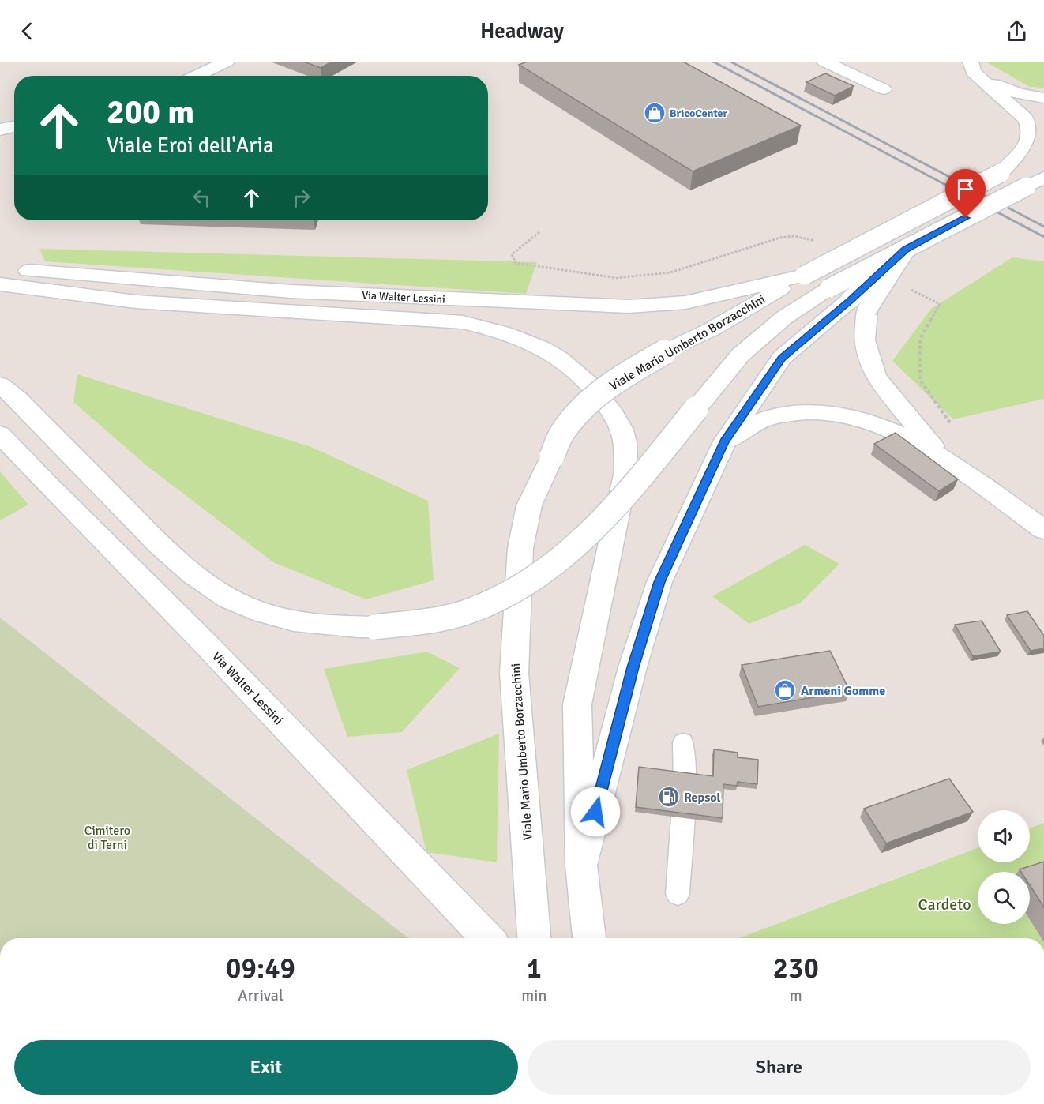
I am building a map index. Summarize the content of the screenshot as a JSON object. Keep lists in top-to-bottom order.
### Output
{
  "streets": {
    "main road": ["Via Walter Lessini", "Viale Mario Umberto Borzacchini"]
  },
  "crossings": [
    ["Via Walter Lessini", "Viale Mario Umberto Borzacchini"]
  ],
  "parks": ["Cimitero di Terni", "Cardeto"],
  "places": {
    "shop": ["BricoCenter", "Armeni Gomme"],
    "fuel station": ["Repsol"]
  },
  "page": {
    "header": "Headway",
    "turn": ["200 m", "Viale Eroi dell'Aria"],
    "eta": [
      "09:49",
      "Arrival",
      "1",
      "min",
      "230",
      "m"
    ],
    "buttons": ["Exit", "Share"]
  }
}
